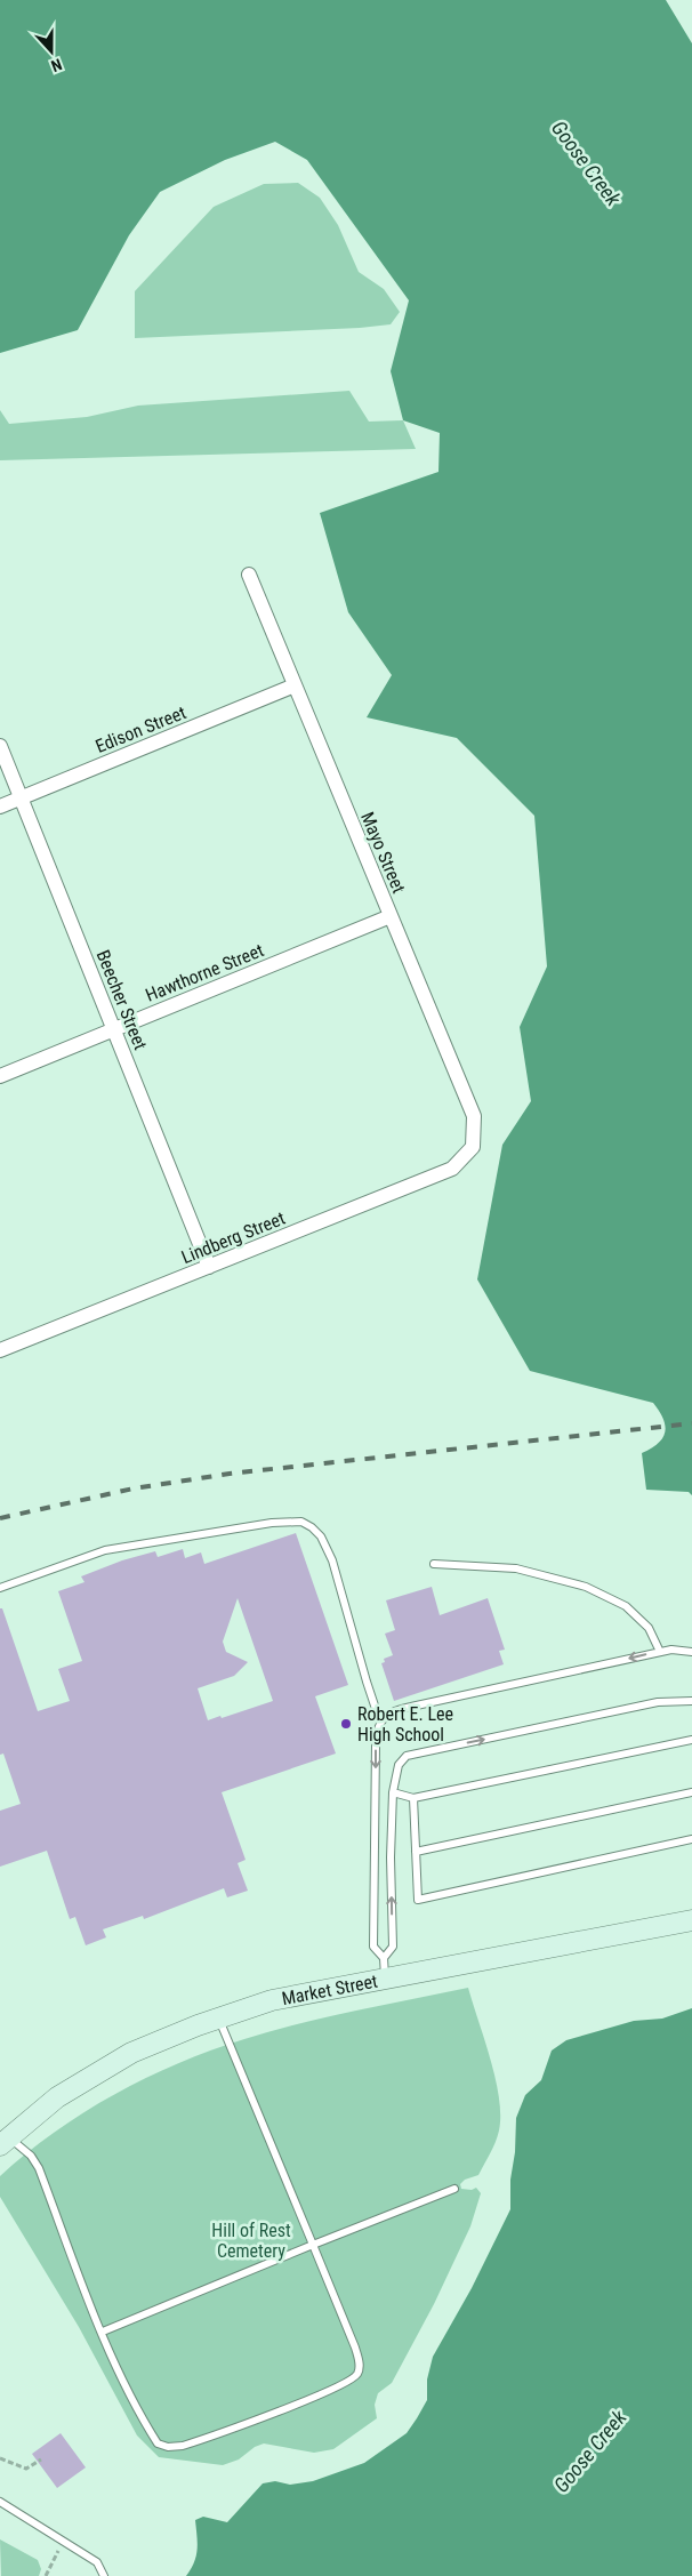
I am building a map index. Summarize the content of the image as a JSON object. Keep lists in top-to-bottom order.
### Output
{
  "streets": {
    "main road": ["Market Street"],
    "street": [
      "Edison Street",
      "Mayo Street",
      "Hawthorne Street",
      "Beecher Street",
      "Lindberg Street"
    ]
  },
  "crossings": [
    ["Edison Street", "Mayo Street"],
    ["Edison Street", "Beecher Street"],
    ["Mayo Street", "Hawthorne Street"],
    ["Mayo Street", "Lindberg Street"],
    ["Hawthorne Street", "Beecher Street"],
    ["Beecher Street", "Lindberg Street"]
  ],
  "water": ["Goose Creek"],
  "parks": ["Hill of Rest Cemetery"],
  "places": ["Robert E. Lee High School"],
  "north": "bottom"
}
